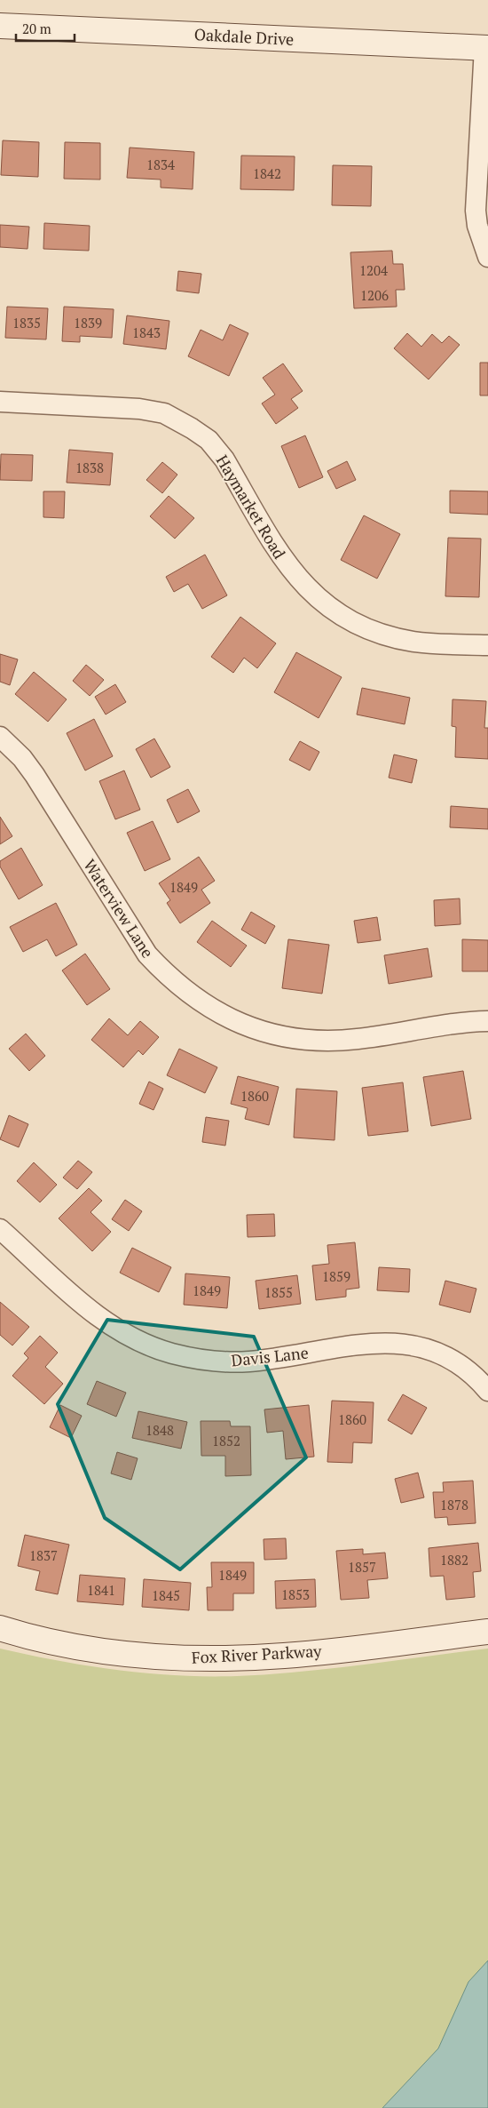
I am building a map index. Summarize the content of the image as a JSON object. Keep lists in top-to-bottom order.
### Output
{
  "streets": {
    "street": [
      "Oakdale Drive",
      "Haymarket Road",
      "Waterview Lane",
      "Davis Lane",
      "Fox River Parkway"
    ]
  },
  "house_numbers": [
    "1834",
    "1842",
    "1204",
    "1206",
    "1835",
    "1839",
    "1843",
    "1838",
    "1849",
    "1860",
    "1859",
    "1849",
    "1855",
    "1860",
    "1848",
    "1852",
    "1878",
    "1837",
    "1882",
    "1857",
    "1849",
    "1841",
    "1853",
    "1845"
  ],
  "scale_bar": "20 m"
}
